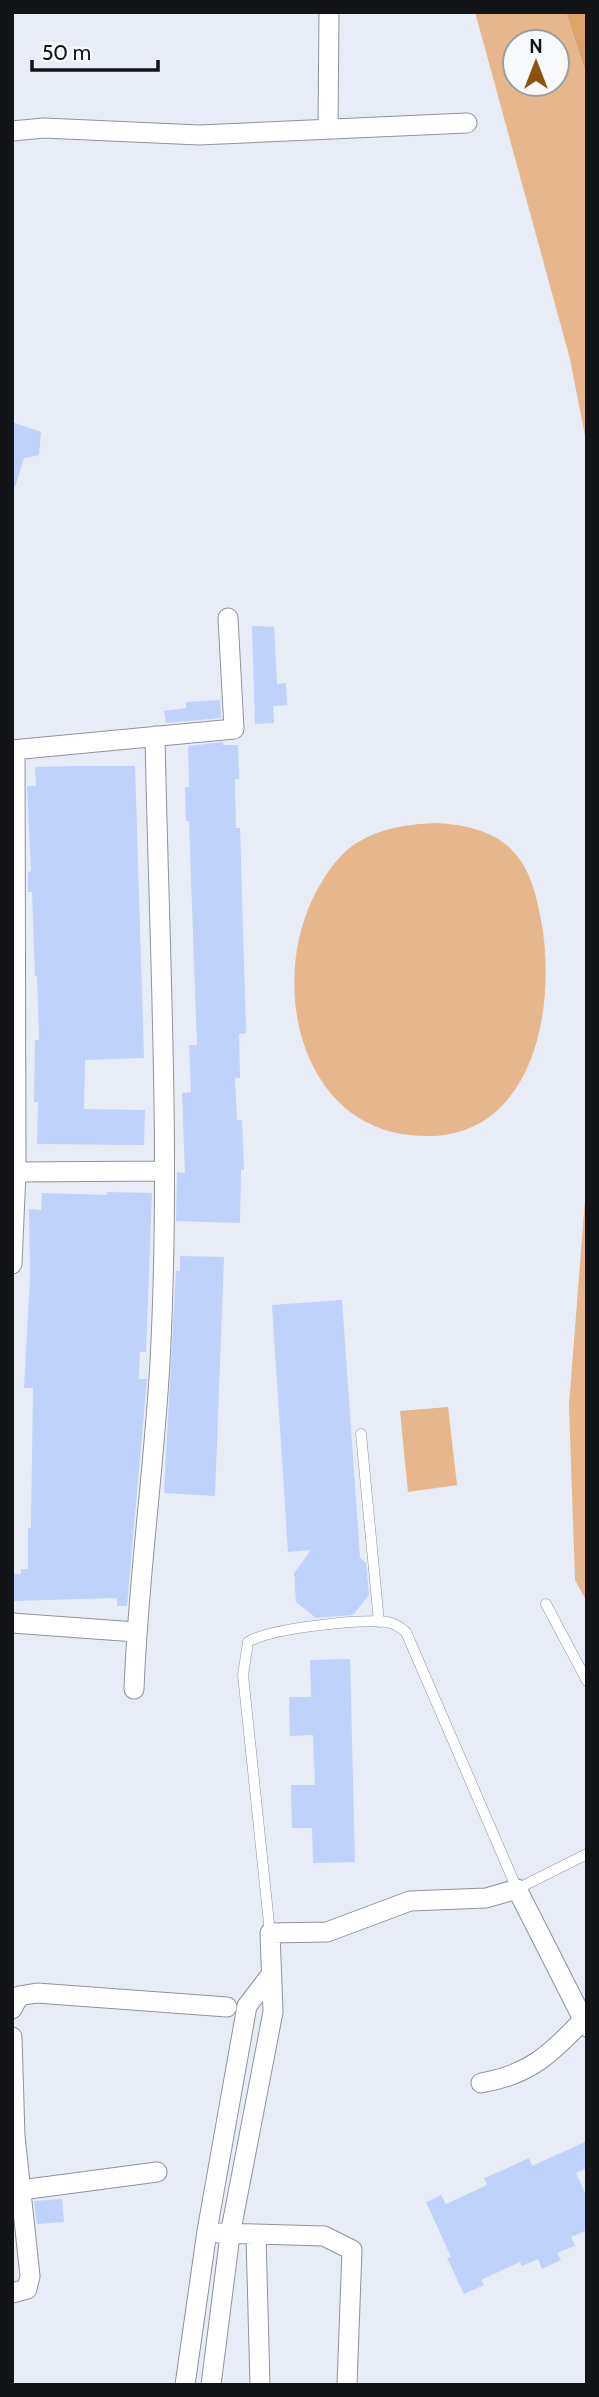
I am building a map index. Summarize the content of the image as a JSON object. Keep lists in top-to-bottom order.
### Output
{
  "scale_bar": "50 m",
  "north": "top"
}
